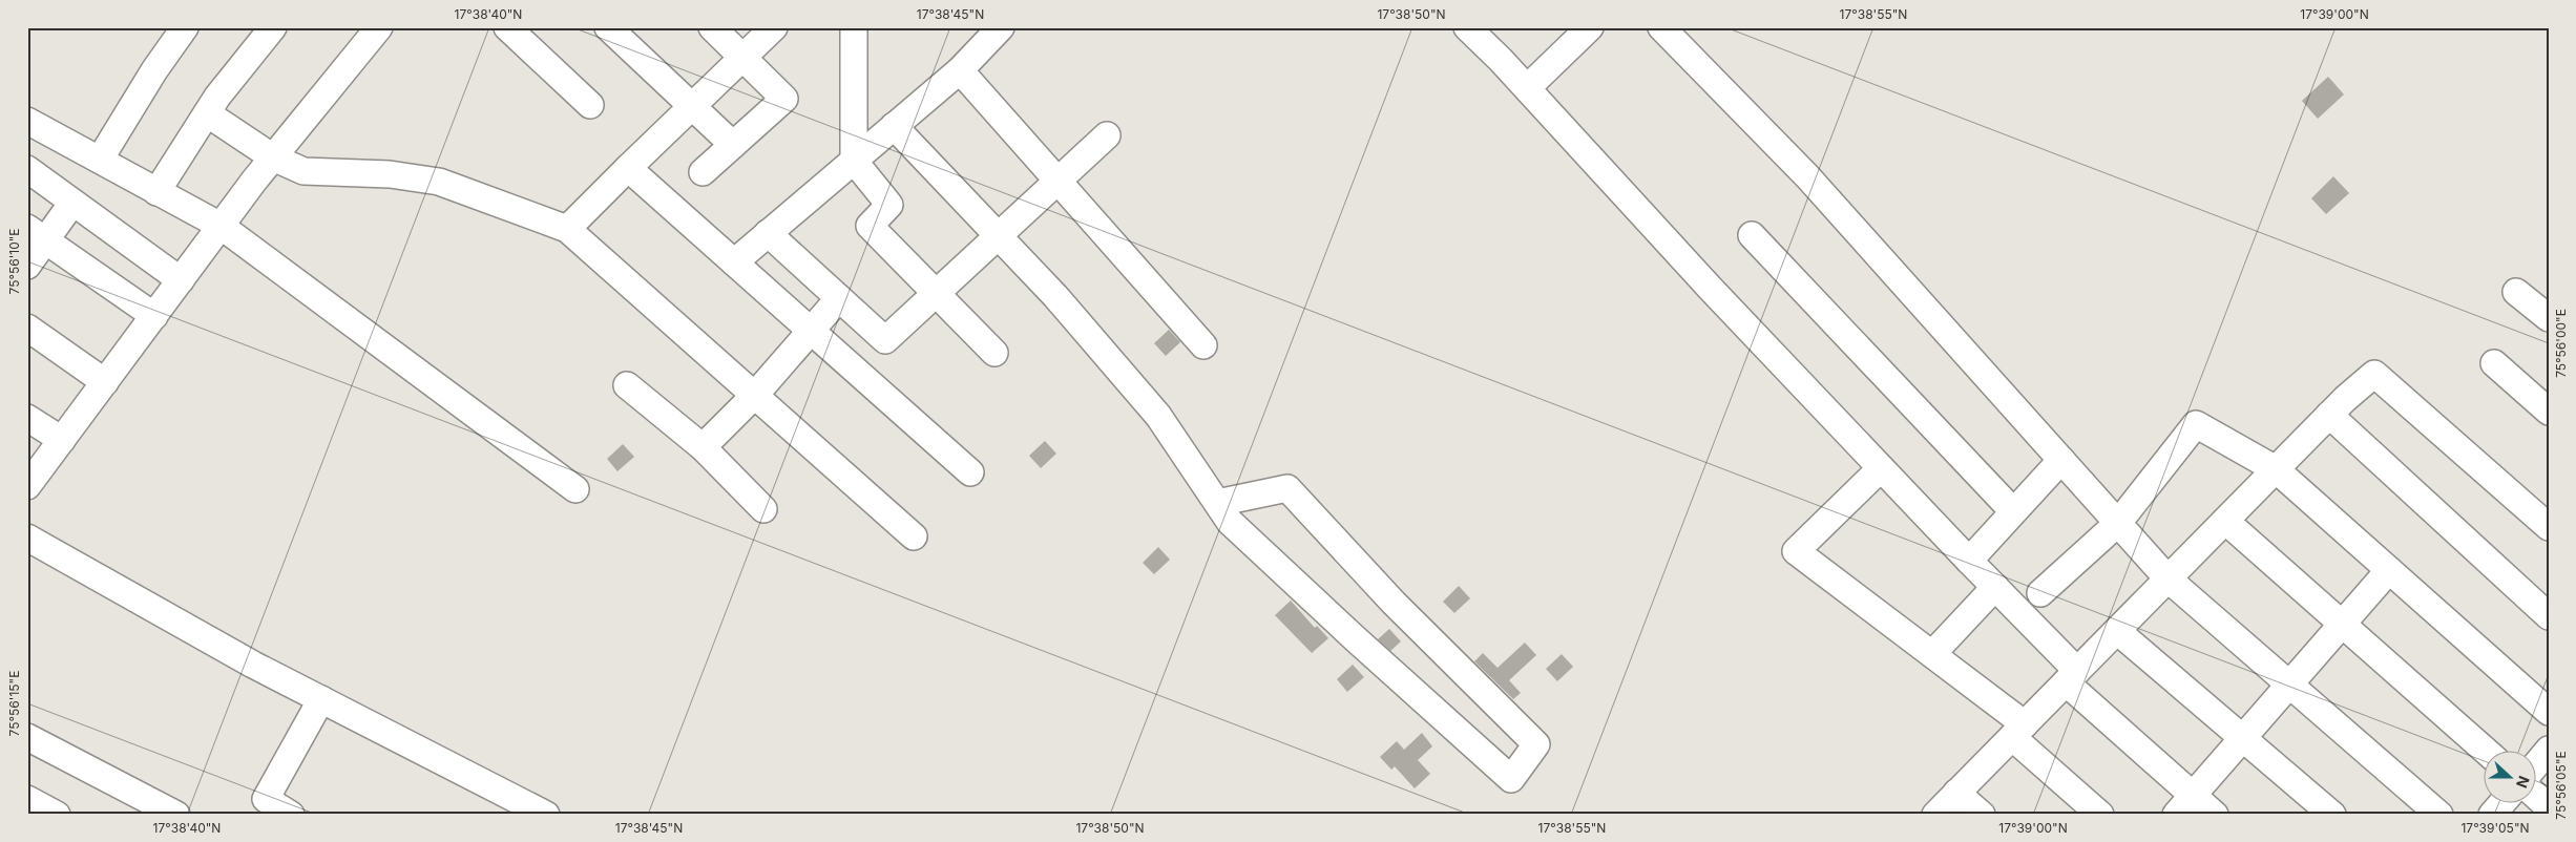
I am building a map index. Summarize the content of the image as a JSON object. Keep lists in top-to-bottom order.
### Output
{
  "north": "right",
  "coordinates": [
    "17°38'40\"N",
    "17°38'45\"N",
    "17°38'50\"N",
    "17°38'55\"N",
    "17°39'00\"N",
    "75°56'10\"E",
    "75°56'00\"E",
    "75°56'15\"E",
    "75°56'05\"E",
    "17°39'05\"N"
  ]
}
